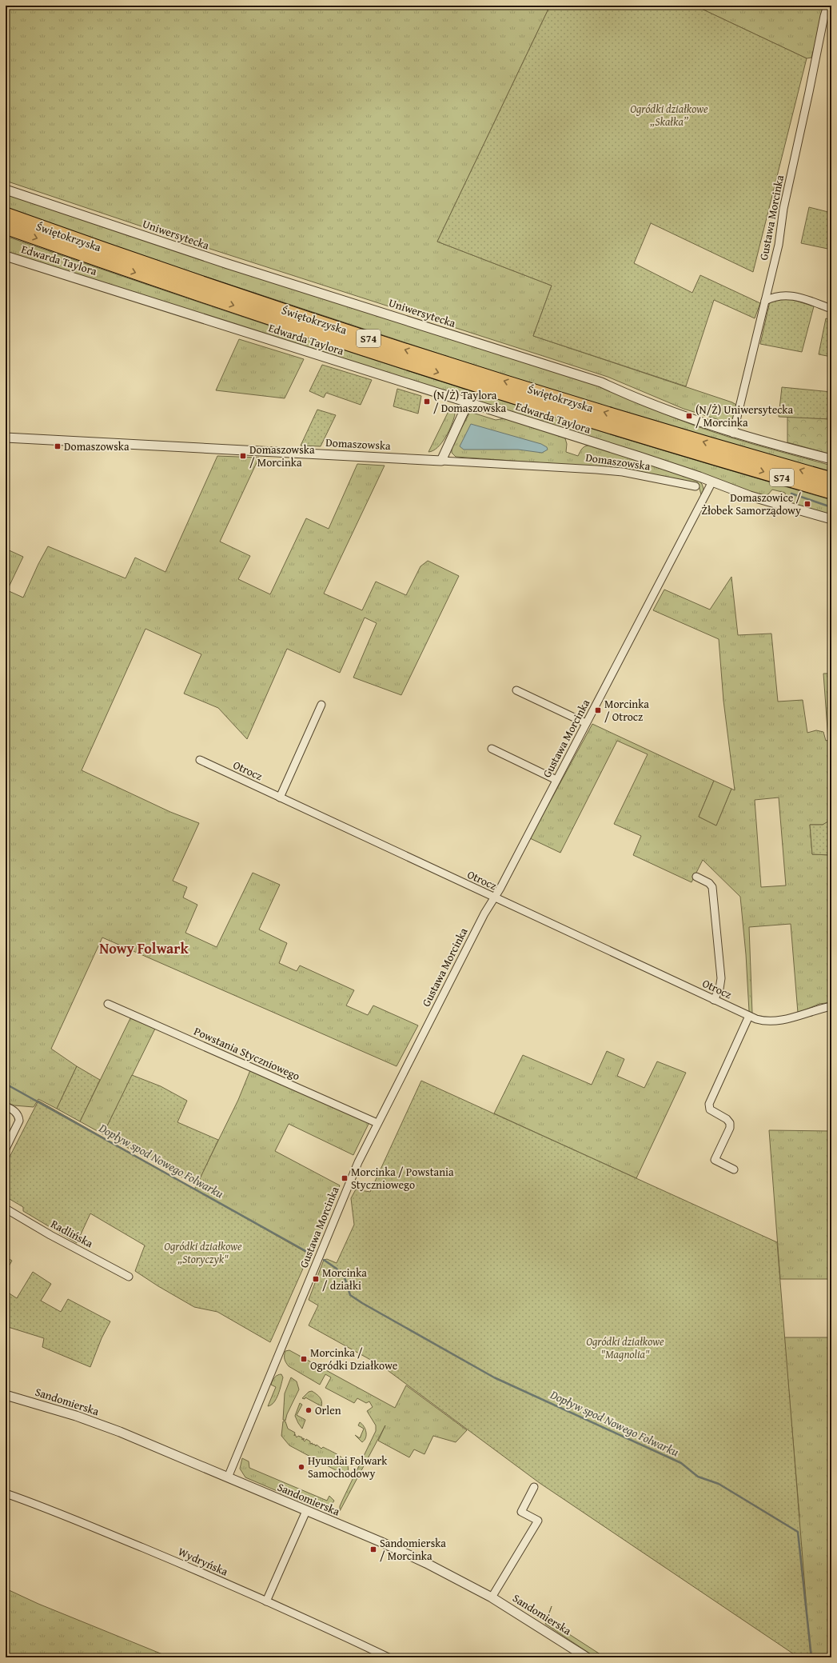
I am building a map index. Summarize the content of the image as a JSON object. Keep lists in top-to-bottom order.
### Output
{
  "streets": {
    "highway": ["Świętokrzyska", "S74"],
    "street": [
      "Gustawa Morcinka",
      "Uniwersytecka",
      "Edwarda Taylora",
      "Domaszowska",
      "Otrocz",
      "Powstania Styczniowego",
      "Radlińska",
      "Sandomierska",
      "Wydryńska"
    ]
  },
  "crossings": [
    ["Gustawa Morcinka", "Uniwersytecka"],
    ["Gustawa Morcinka", "Edwarda Taylora"],
    ["Gustawa Morcinka", "Otrocz"],
    ["Gustawa Morcinka", "Powstania Styczniowego"],
    ["Gustawa Morcinka", "Sandomierska"],
    ["Świętokrzyska", "S74"]
  ],
  "districts": ["Nowy Folwark"],
  "water": ["Dopływ spod Nowego Folwarku"],
  "parks": ["Ogródki działkowe „Skałka”", "Ogródki działkowe ,,Storyczyk\"", "Ogródki działkowe \"Magnolia\""],
  "places": {
    "transit": [
      "(N/Ż) Taylora / Domaszowska",
      "(N/Ż) Uniwersytecka / Morcinka",
      "Domaszowska",
      "Domaszowska / Morcinka",
      "Domaszowice / Żłobek Samorządowy",
      "Morcinka / Otrocz",
      "Morcinka / Powstania Styczniowego",
      "Morcinka / działki",
      "Morcinka / Ogródki Działkowe",
      "Sandomierska / Morcinka"
    ],
    "other": ["Orlen", "Hyundai Folwark Samochodowy"]
  }
}
